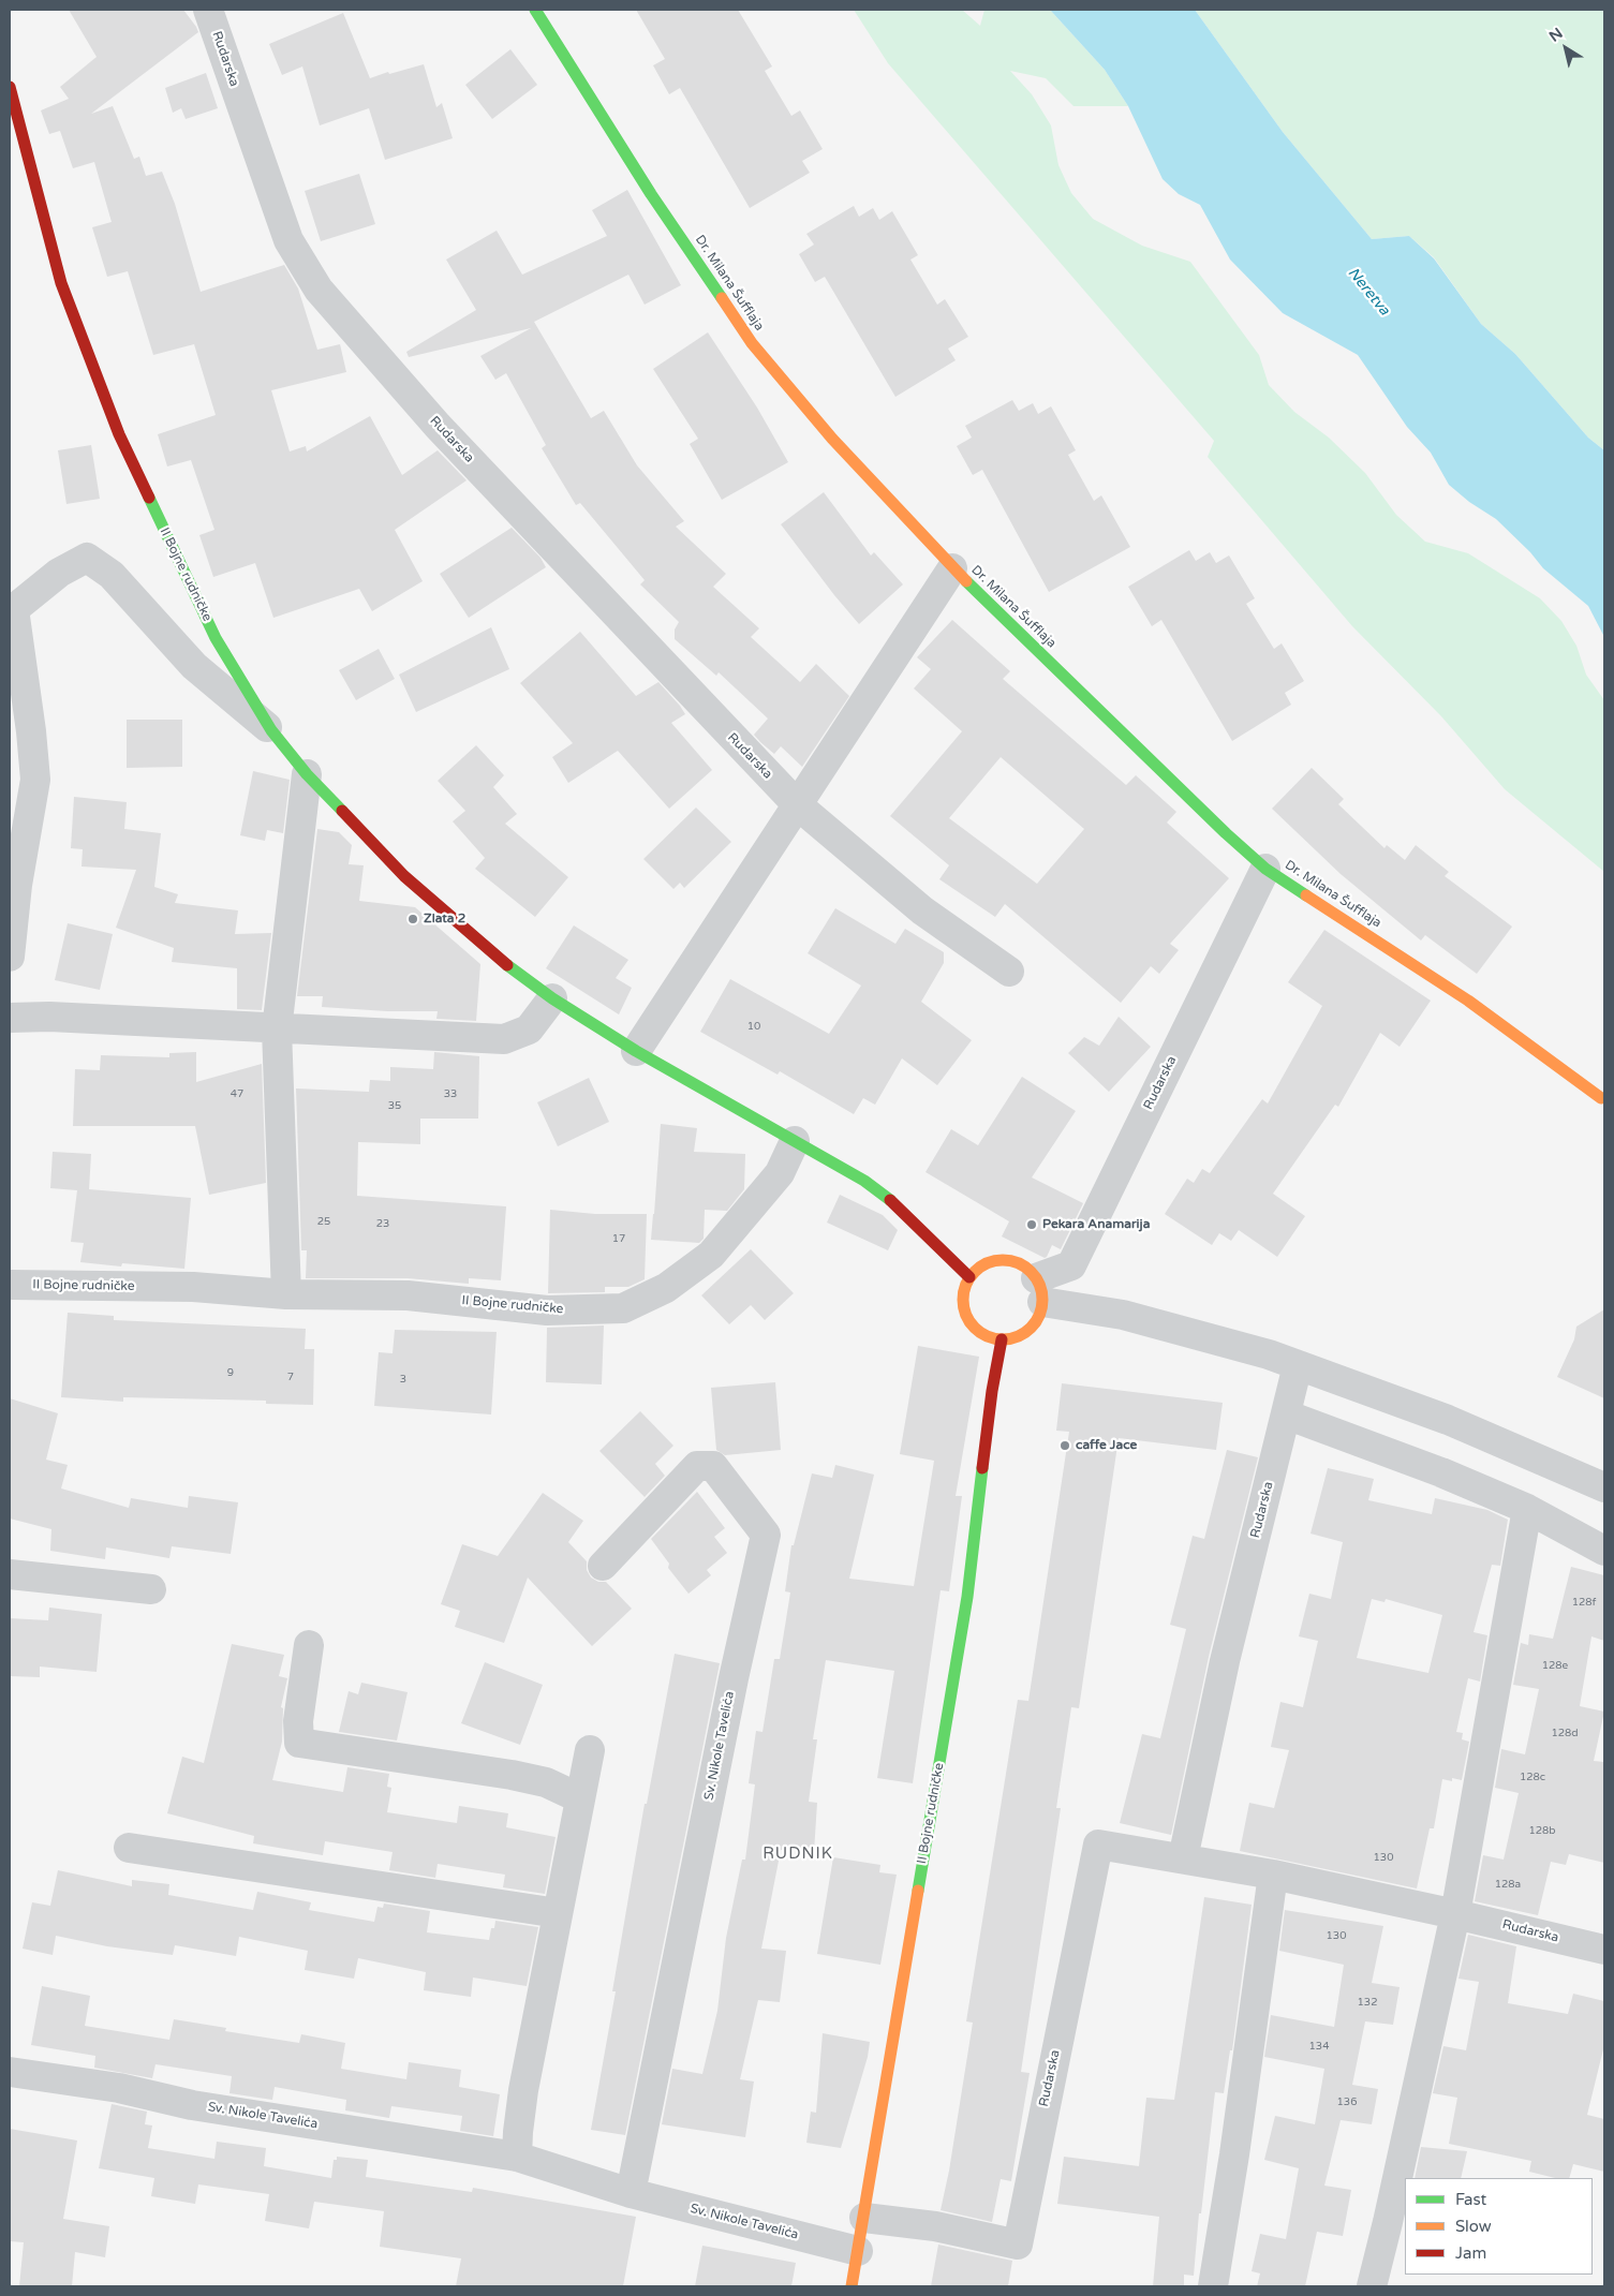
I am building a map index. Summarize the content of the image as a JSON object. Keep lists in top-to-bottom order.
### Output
{
  "streets": {
    "street": [
      "Rudarska",
      "Dr. Milana Šufflaja",
      "II Bojne rudničke",
      "Sv. Nikole Tavelića"
    ]
  },
  "crossings": [
    ["Rudarska", "Dr. Milana Šufflaja"],
    ["Rudarska", "II Bojne rudničke"],
    ["II Bojne rudničke", "Sv. Nikole Tavelića"]
  ],
  "districts": ["RUDNIK"],
  "water": ["Neretva"],
  "places": ["Zlata 2", "Pekara Anamarija", "caffe Jace"],
  "house_numbers": [
    "10",
    "47",
    "33",
    "35",
    "25",
    "23",
    "17",
    "9",
    "7",
    "3",
    "128f",
    "128e",
    "128d",
    "128c",
    "128b",
    "130",
    "128a",
    "130",
    "132",
    "134",
    "136"
  ],
  "legend": ["Fast", "Slow", "Jam"],
  "north": "top left"
}
